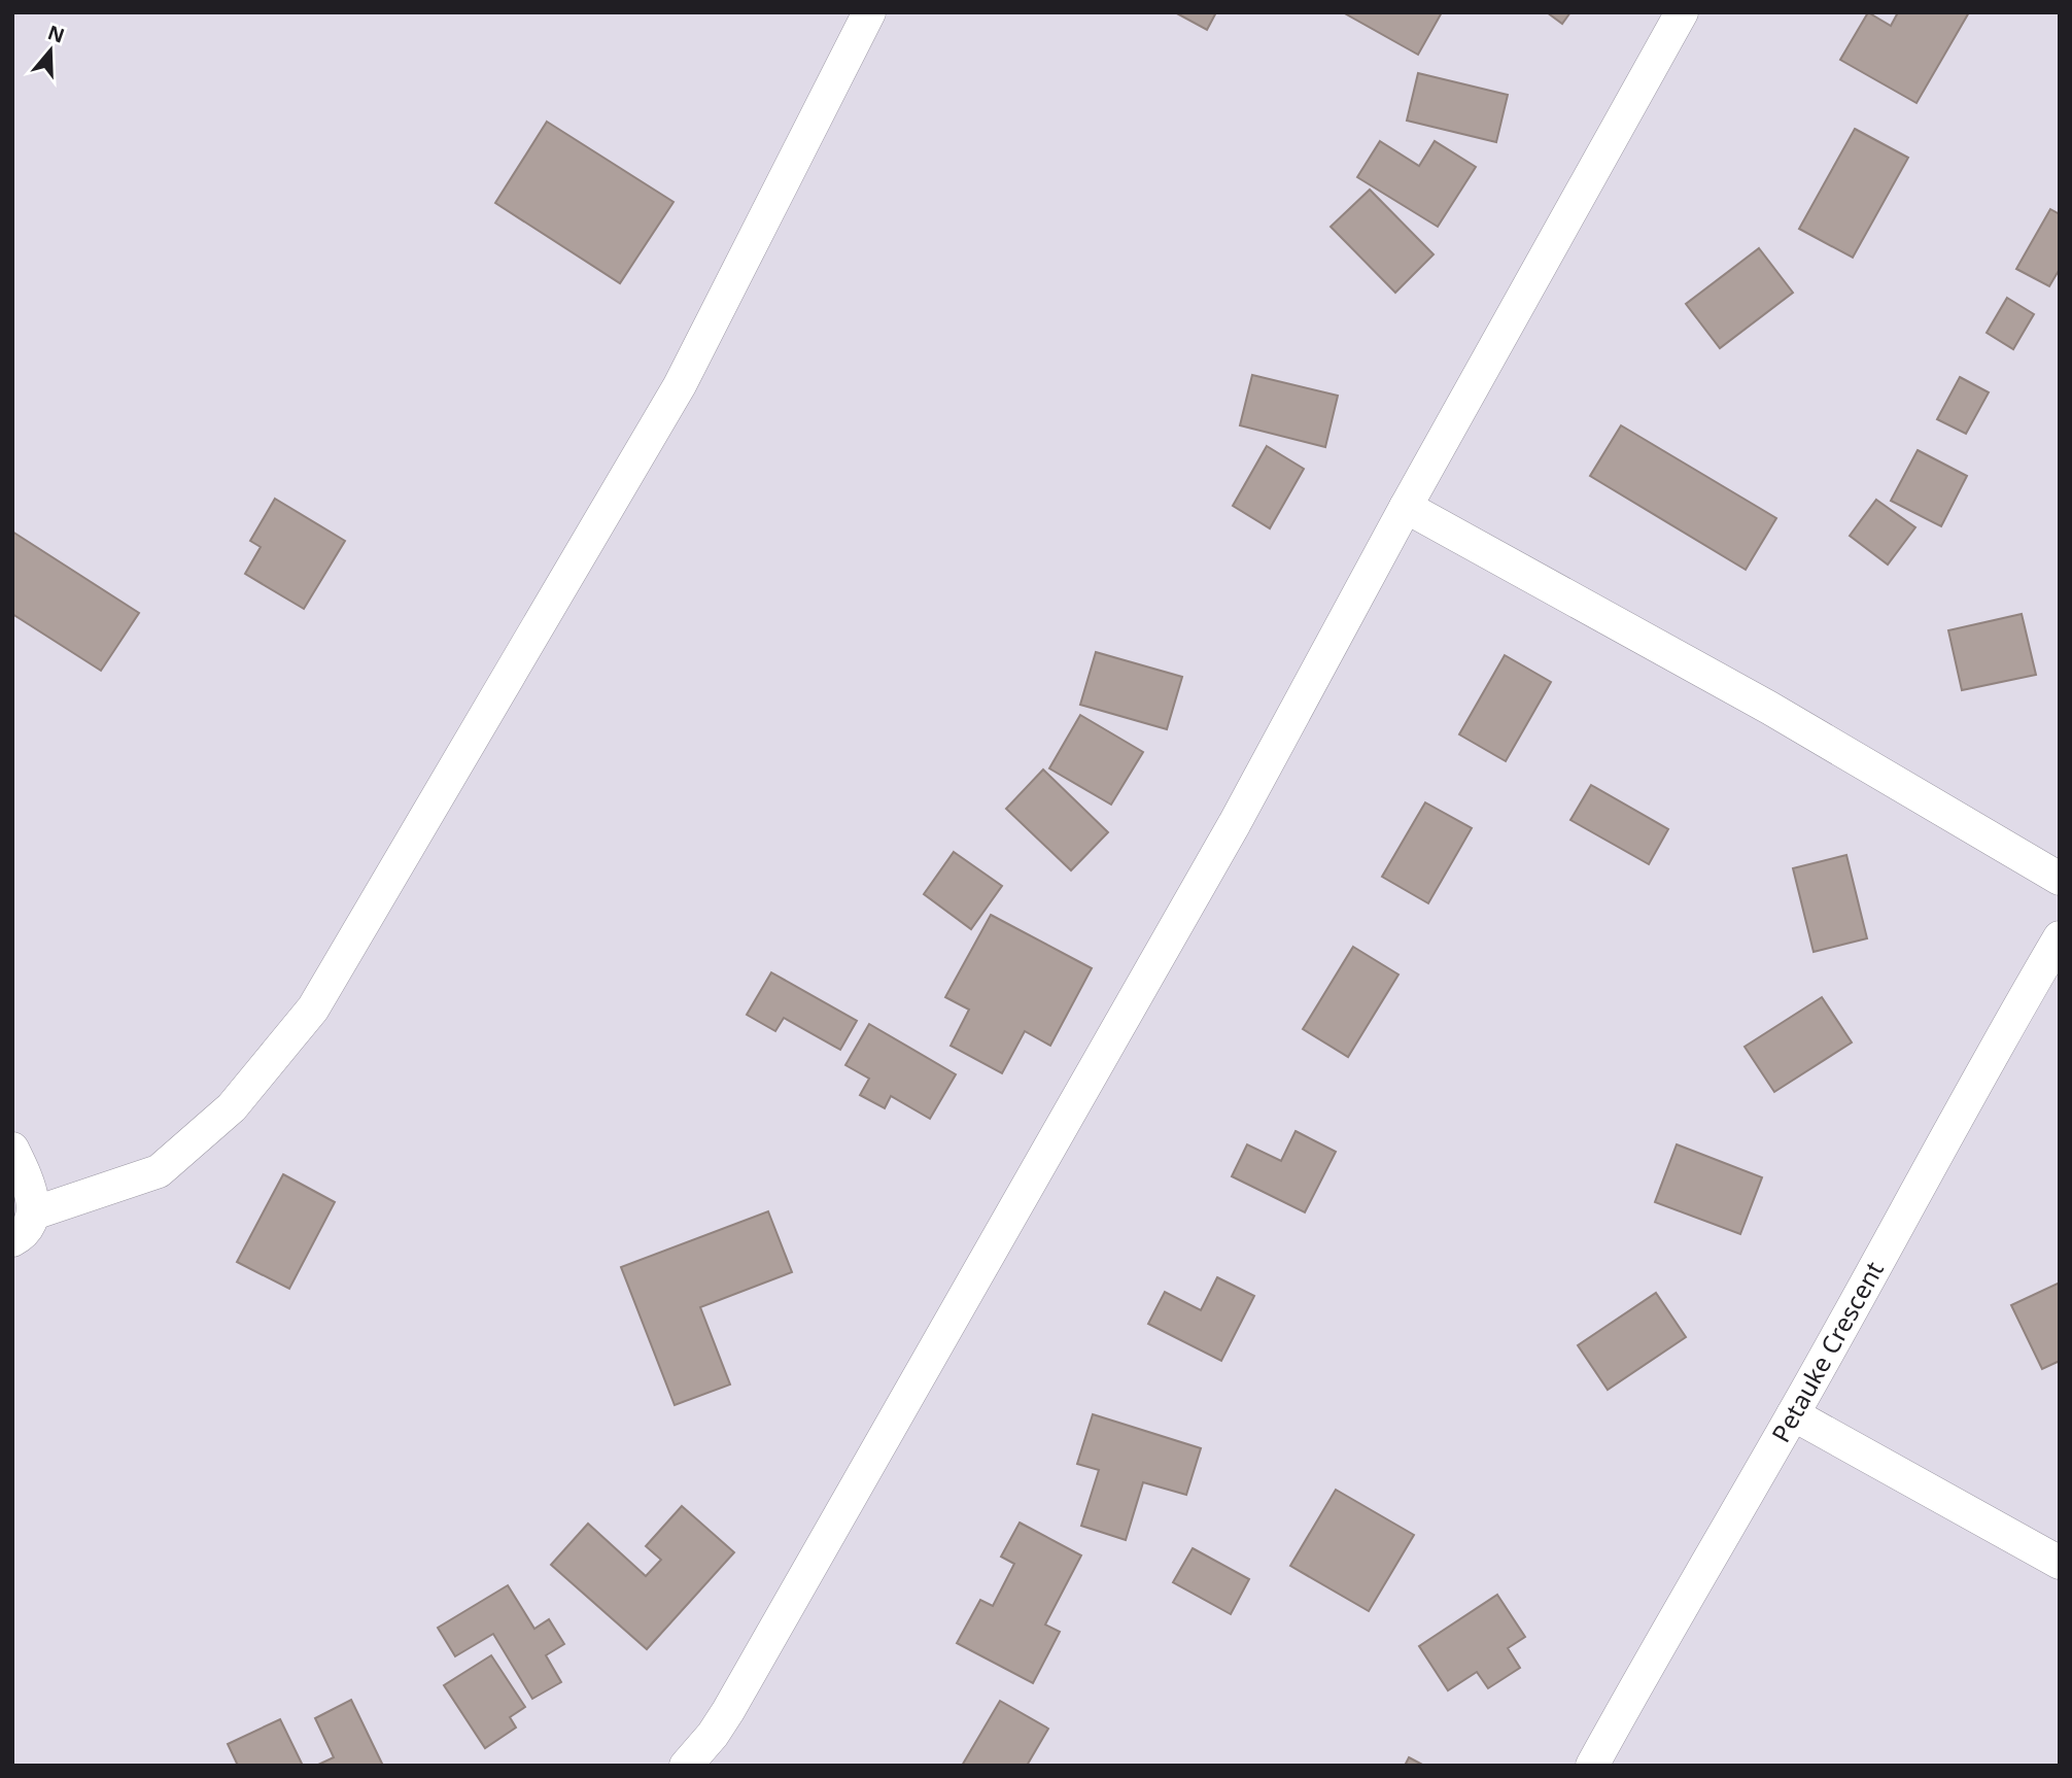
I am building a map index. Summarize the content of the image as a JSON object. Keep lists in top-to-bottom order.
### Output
{
  "streets": {
    "street": ["Petauke Crescent"]
  },
  "north": "top"
}
